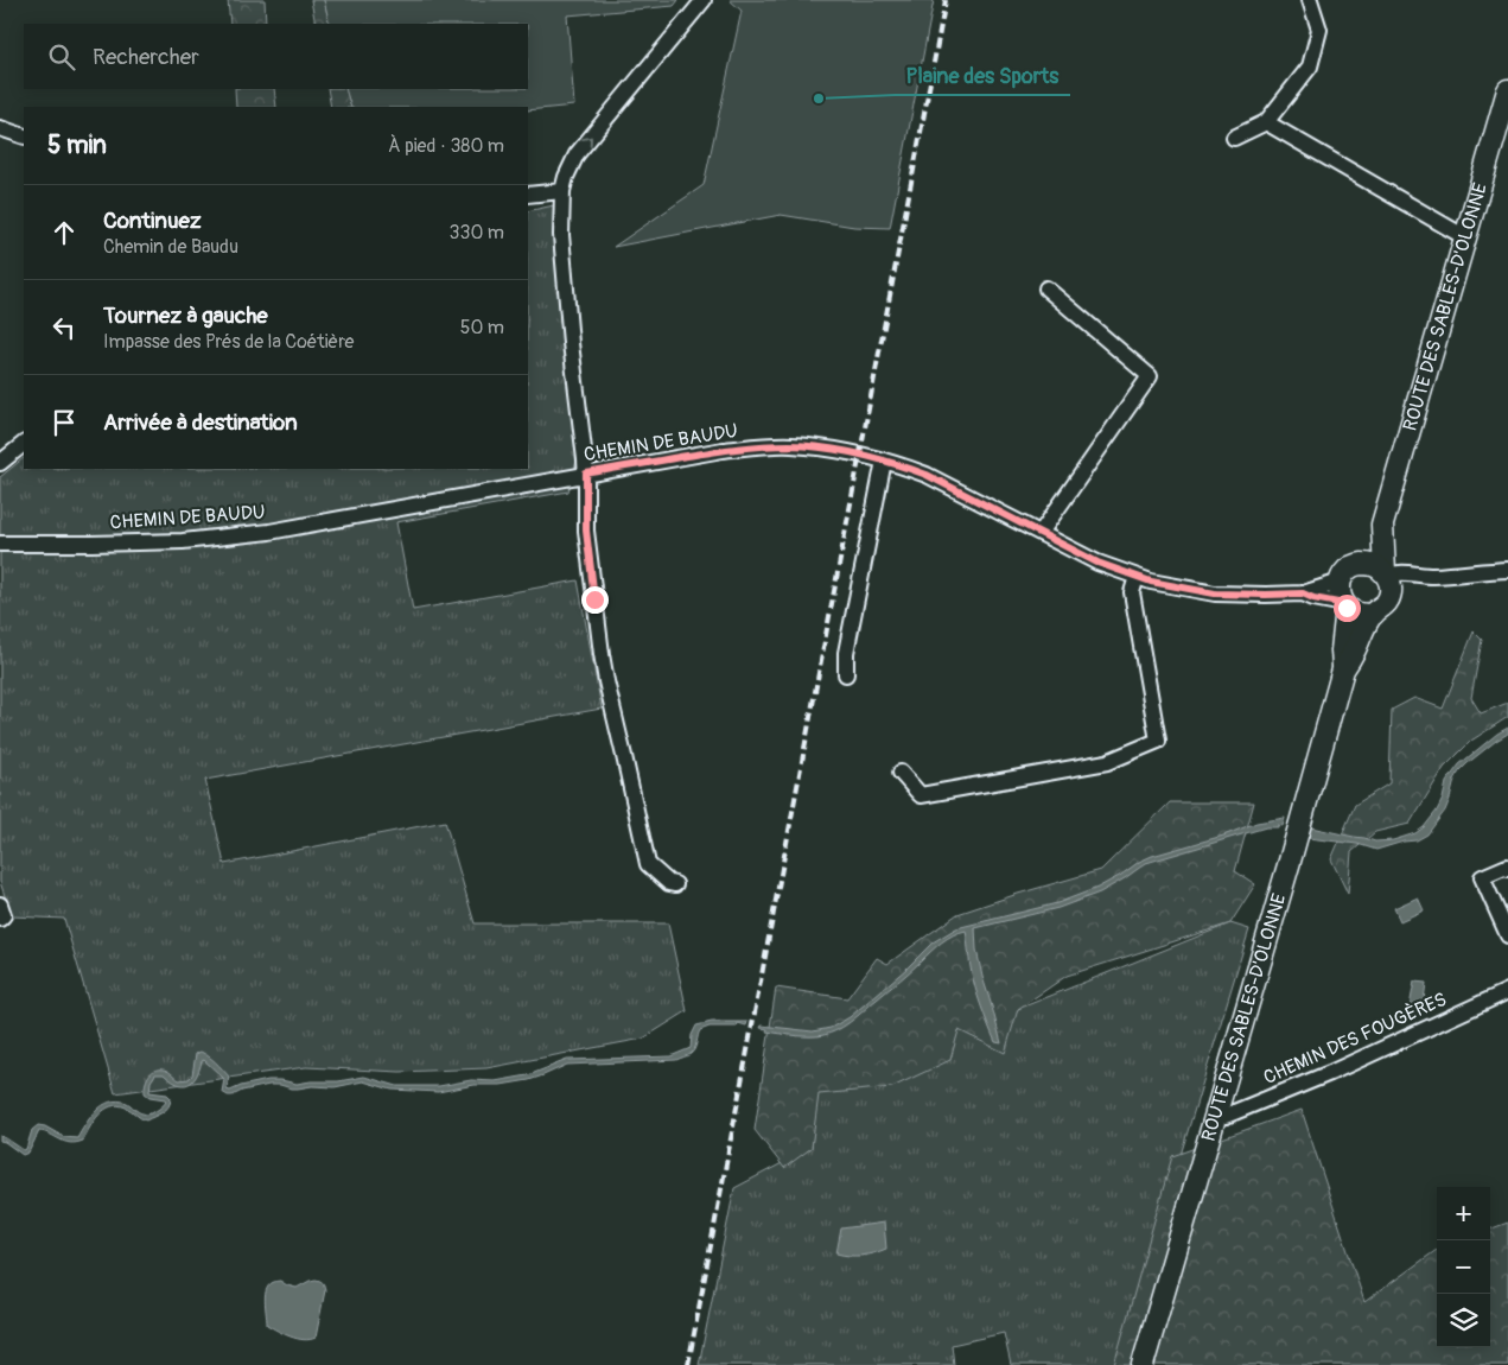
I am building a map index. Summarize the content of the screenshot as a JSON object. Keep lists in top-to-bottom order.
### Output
{
  "streets": {
    "main road": ["ROUTE DES SABLES-D'OLONNE"],
    "street": ["CHEMIN DE BAUDU", "CHEMIN DES FOUGÈRES"]
  },
  "crossings": [
    ["ROUTE DES SABLES-D'OLONNE", "CHEMIN DE BAUDU"],
    ["ROUTE DES SABLES-D'OLONNE", "CHEMIN DES FOUGÈRES"]
  ],
  "places": ["Plaine des Sports"],
  "page": {
    "search": "Rechercher",
    "heading": ["5 min", "À pied · 380 m"],
    "list": [
      ["Continuez", "Chemin de Baudu", "330 m"],
      ["Tournez à gauche", "Impasse des Prés de la Coétière", "50 m"],
      "Arrivée à destination"
    ],
    "map_buttons": ["+", "−"]
  }
}
